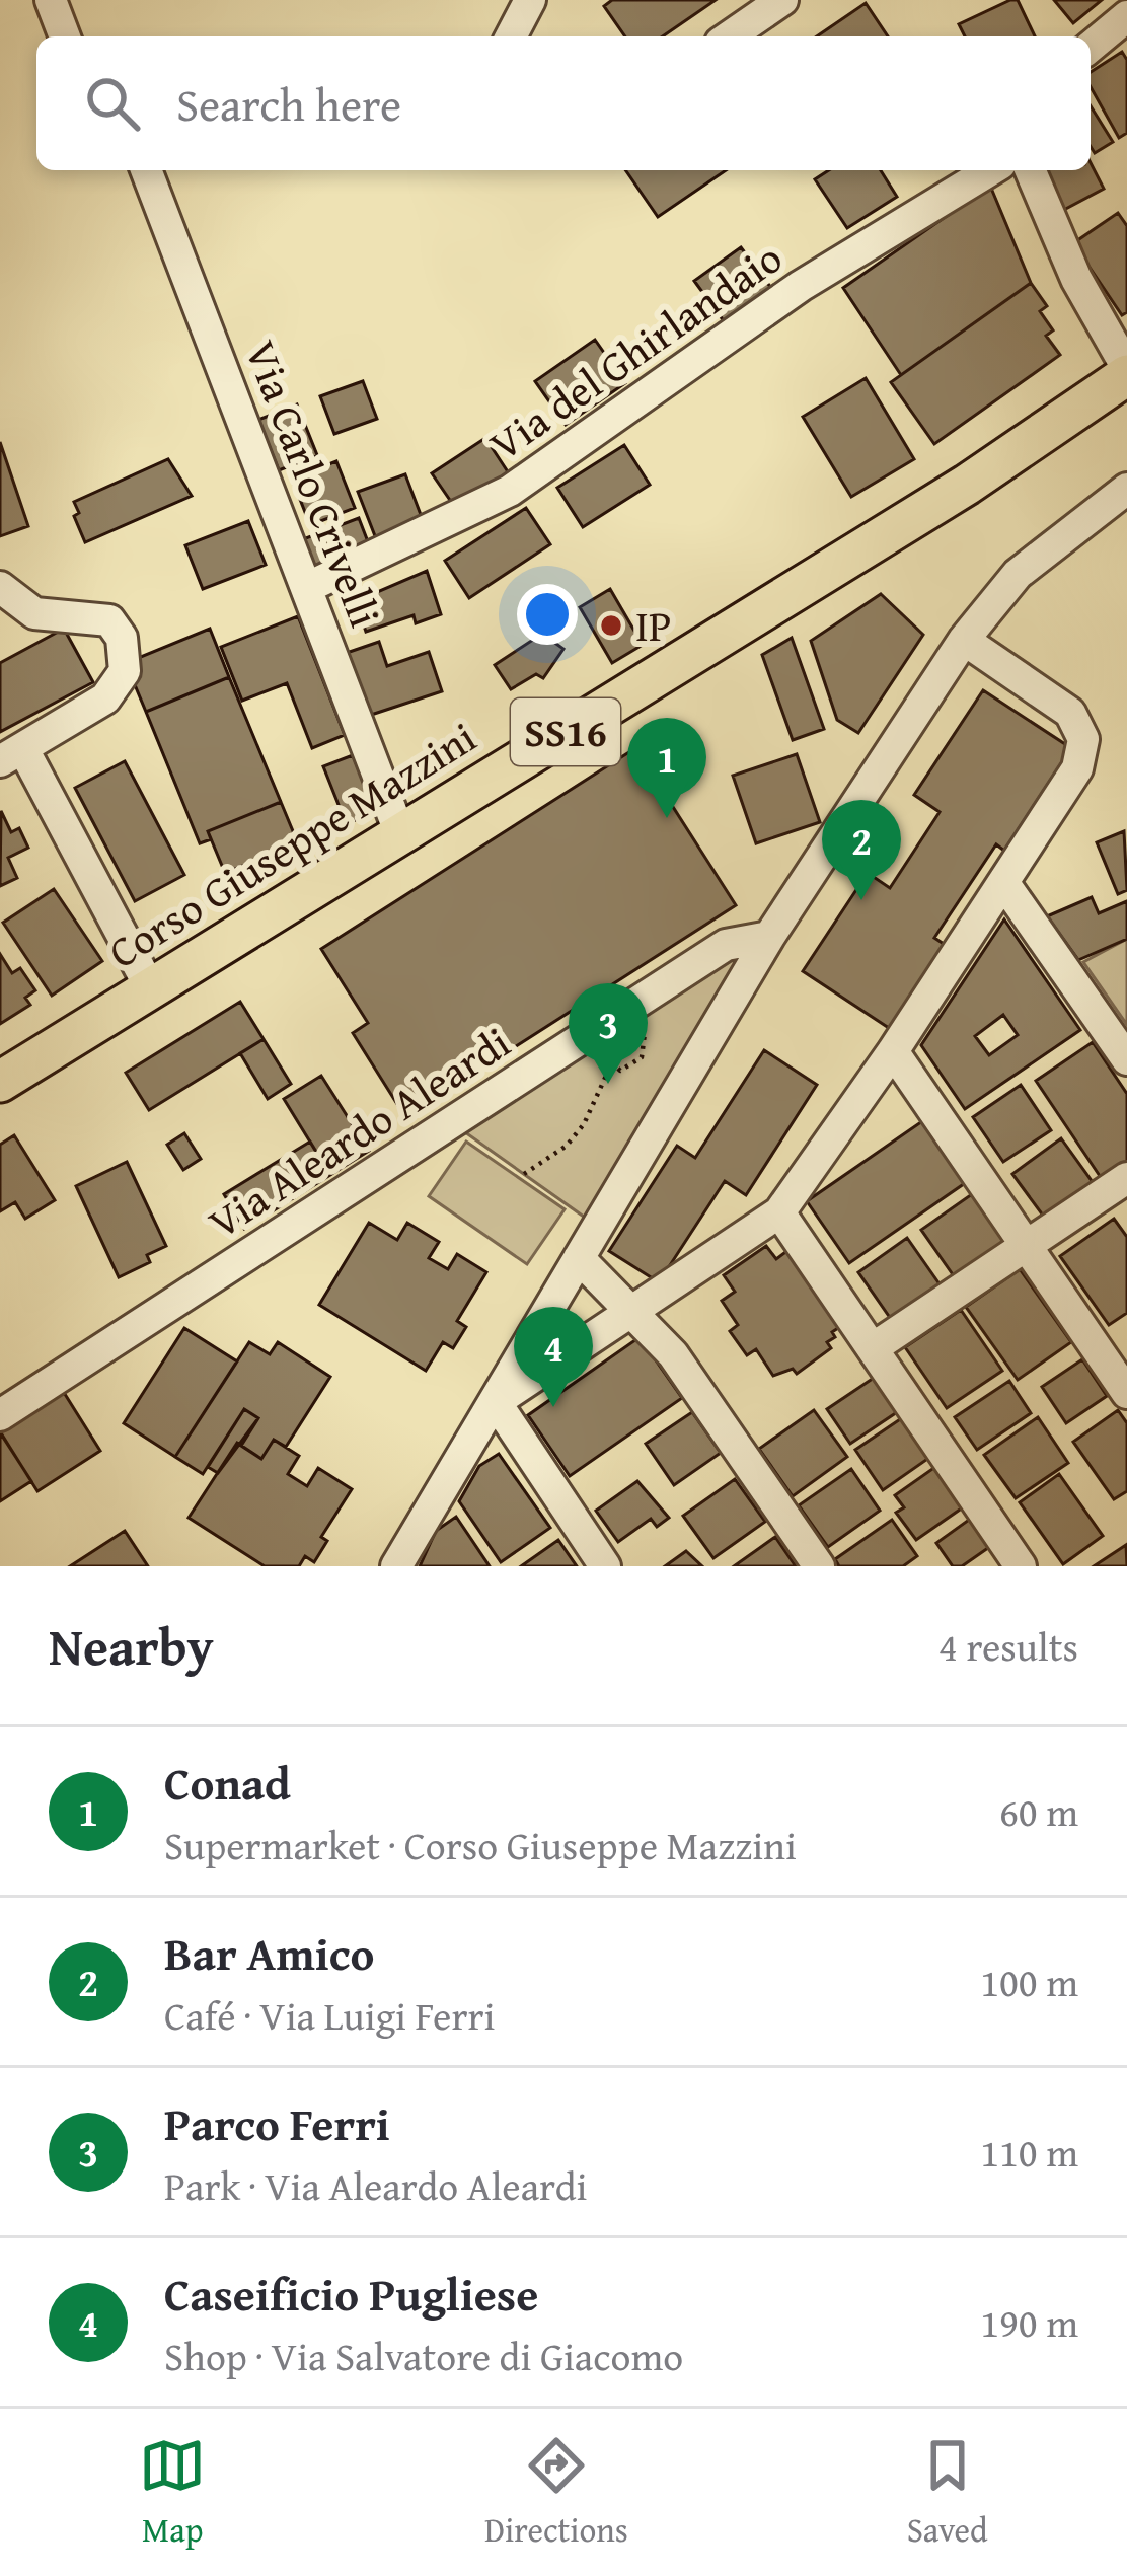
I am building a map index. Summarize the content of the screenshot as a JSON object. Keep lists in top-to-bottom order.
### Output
{
  "streets": {
    "main road": ["SS16", "Corso Giuseppe Mazzini"],
    "street": ["Via del Ghirlandaio", "Via Carlo Crivelli", "Via Aleardo Aleardi"]
  },
  "crossings": [
    ["Via del Ghirlandaio", "Via Carlo Crivelli"],
    ["Via Carlo Crivelli", "Corso Giuseppe Mazzini"]
  ],
  "places": ["IP"],
  "page": {
    "search": "Search here",
    "pins": [
      "1",
      "2",
      "3",
      "4"
    ],
    "heading": ["Nearby", "4 results"],
    "list": [
      {
        "mark": "1",
        "name": "Conad",
        "note": "Supermarket · Corso Giuseppe Mazzini",
        "value": "60 m"
      },
      {
        "mark": "2",
        "name": "Bar Amico",
        "note": "Café · Via Luigi Ferri",
        "value": "100 m"
      },
      {
        "mark": "3",
        "name": "Parco Ferri",
        "note": "Park · Via Aleardo Aleardi",
        "value": "110 m"
      },
      {
        "mark": "4",
        "name": "Caseificio Pugliese",
        "note": "Shop · Via Salvatore di Giacomo",
        "value": "190 m"
      }
    ],
    "nav": ["Map", "Directions", "Saved"]
  }
}
